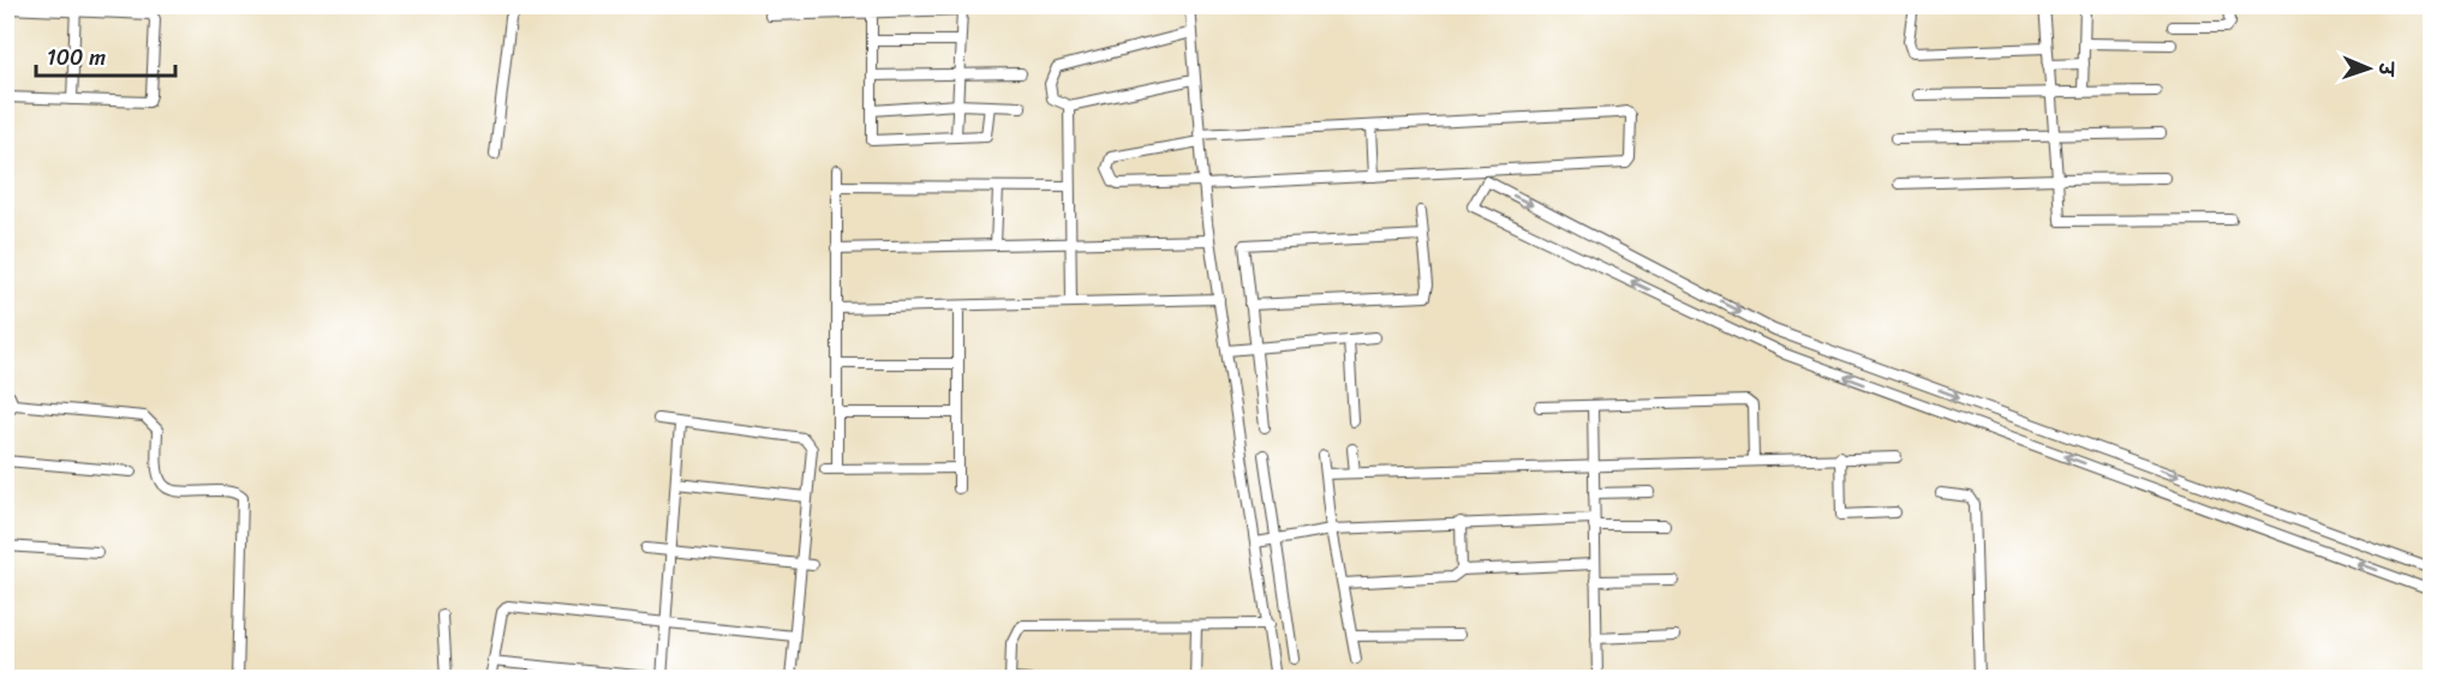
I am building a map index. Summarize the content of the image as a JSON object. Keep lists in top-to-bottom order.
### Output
{
  "scale_bar": "100 m",
  "north": "right"
}
